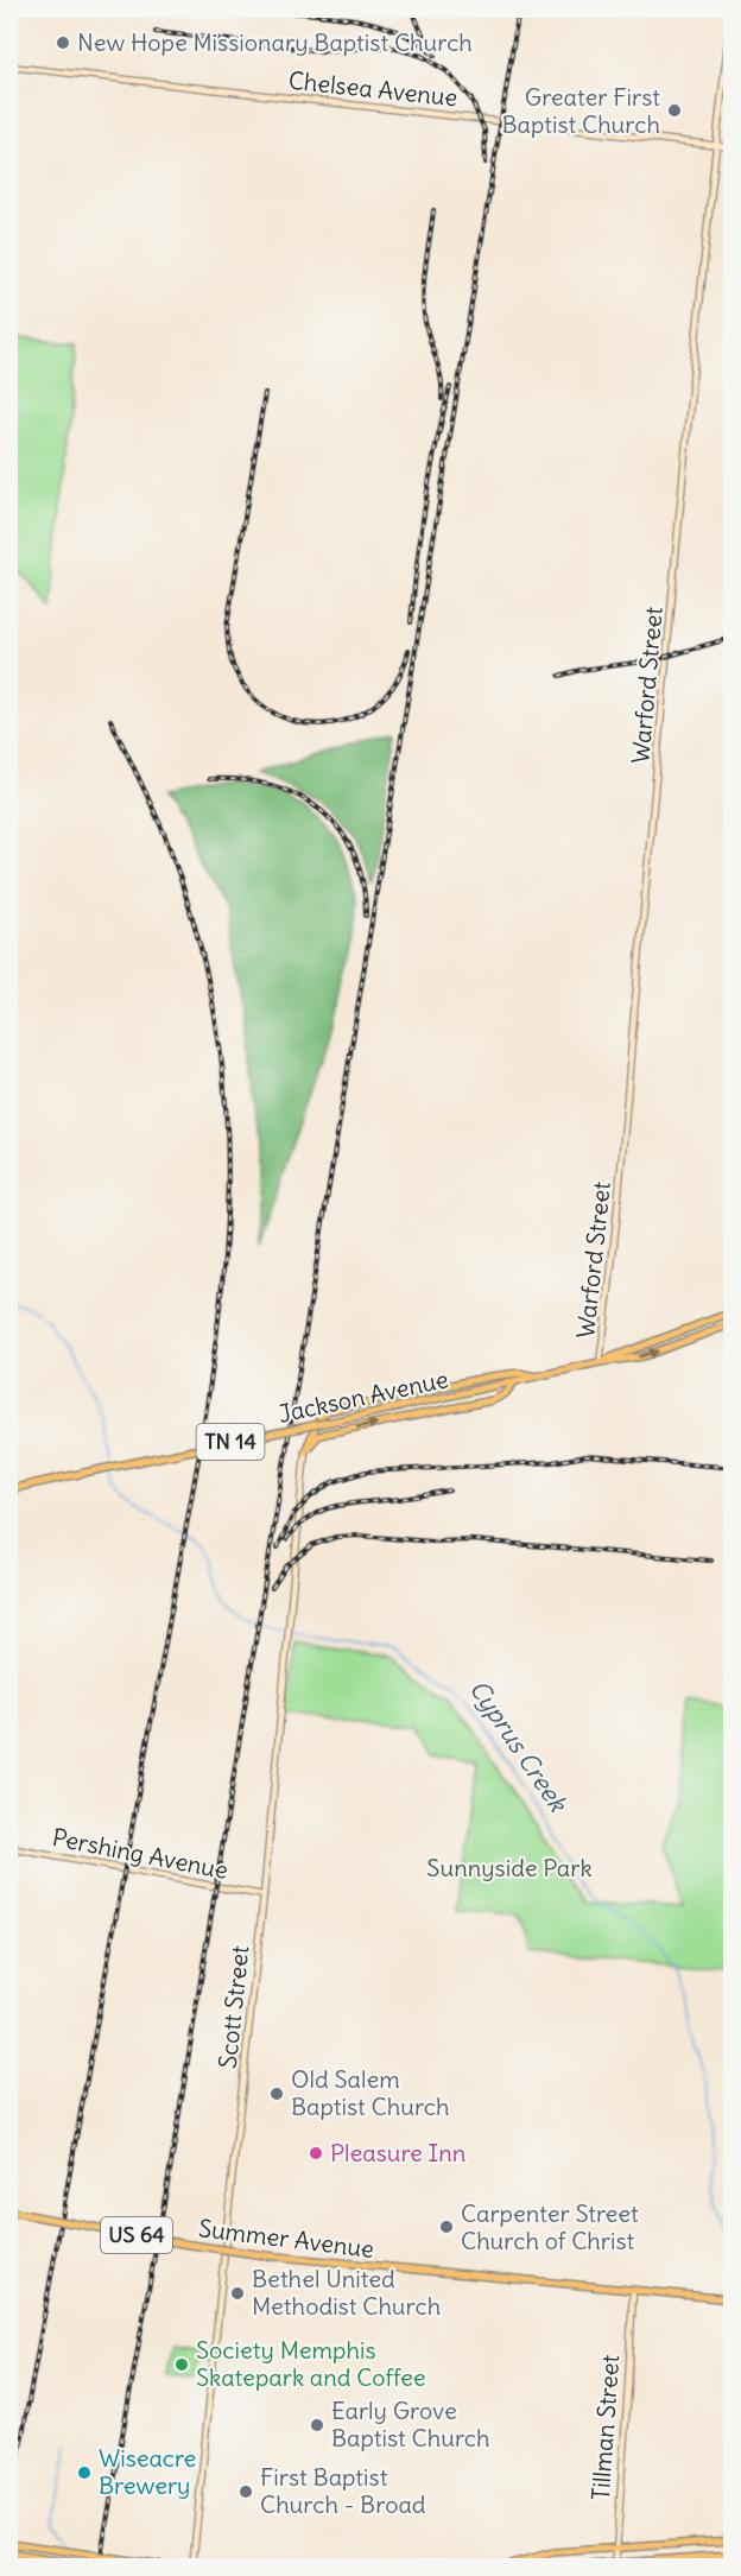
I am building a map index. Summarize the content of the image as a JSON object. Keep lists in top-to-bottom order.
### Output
{
  "streets": {
    "main road": [
      "Chelsea Avenue",
      "Warford Street",
      "Jackson Avenue",
      "TN 14",
      "Pershing Avenue",
      "Scott Street",
      "US 64",
      "Summer Avenue",
      "Tillman Street"
    ]
  },
  "crossings": [
    ["Chelsea Avenue", "Warford Street"],
    ["Warford Street", "Jackson Avenue"],
    ["Pershing Avenue", "Scott Street"],
    ["Summer Avenue", "Tillman Street"]
  ],
  "water": ["Cyprus Creek"],
  "parks": ["Sunnyside Park"],
  "places": [
    "New Hope Missionary Baptist Church",
    "Greater First Baptist Church",
    "Old Salem Baptist Church",
    "Pleasure Inn",
    "Carpenter Street Church of Christ",
    "Bethel United Methodist Church",
    "Society Memphis Skatepark and Coffee",
    "Early Grove Baptist Church",
    "Wiseacre Brewery",
    "First Baptist Church - Broad"
  ]
}
